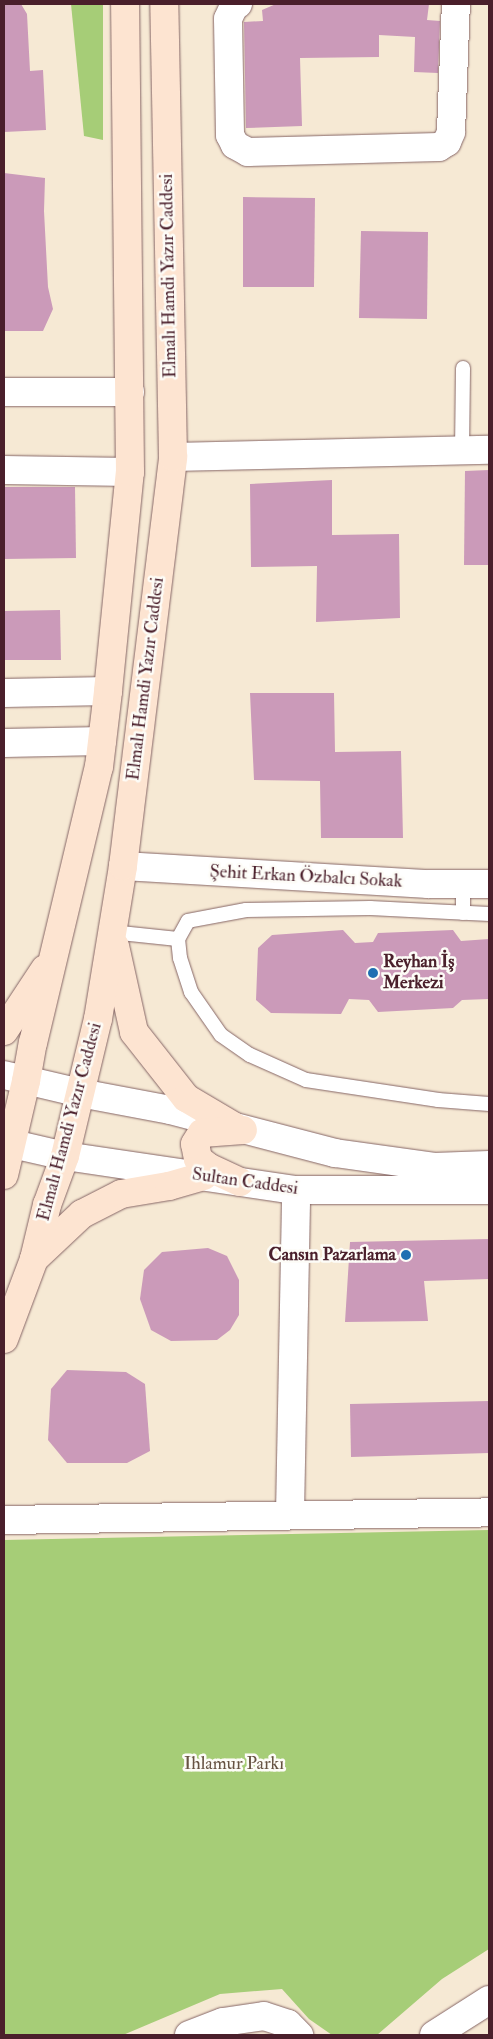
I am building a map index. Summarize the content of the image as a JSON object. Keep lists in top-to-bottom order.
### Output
{
  "streets": {
    "main road": ["Elmalı Hamdi Yazır Caddesi"],
    "street": ["Şehit Erkan Özbalcı Sokak", "Sultan Caddesi"]
  },
  "crossings": [
    ["Elmalı Hamdi Yazır Caddesi", "Şehit Erkan Özbalcı Sokak"],
    ["Elmalı Hamdi Yazır Caddesi", "Sultan Caddesi"]
  ],
  "parks": ["Ihlamur Parkı"],
  "places": ["Reyhan İş Merkezi", "Cansın Pazarlama"]
}
